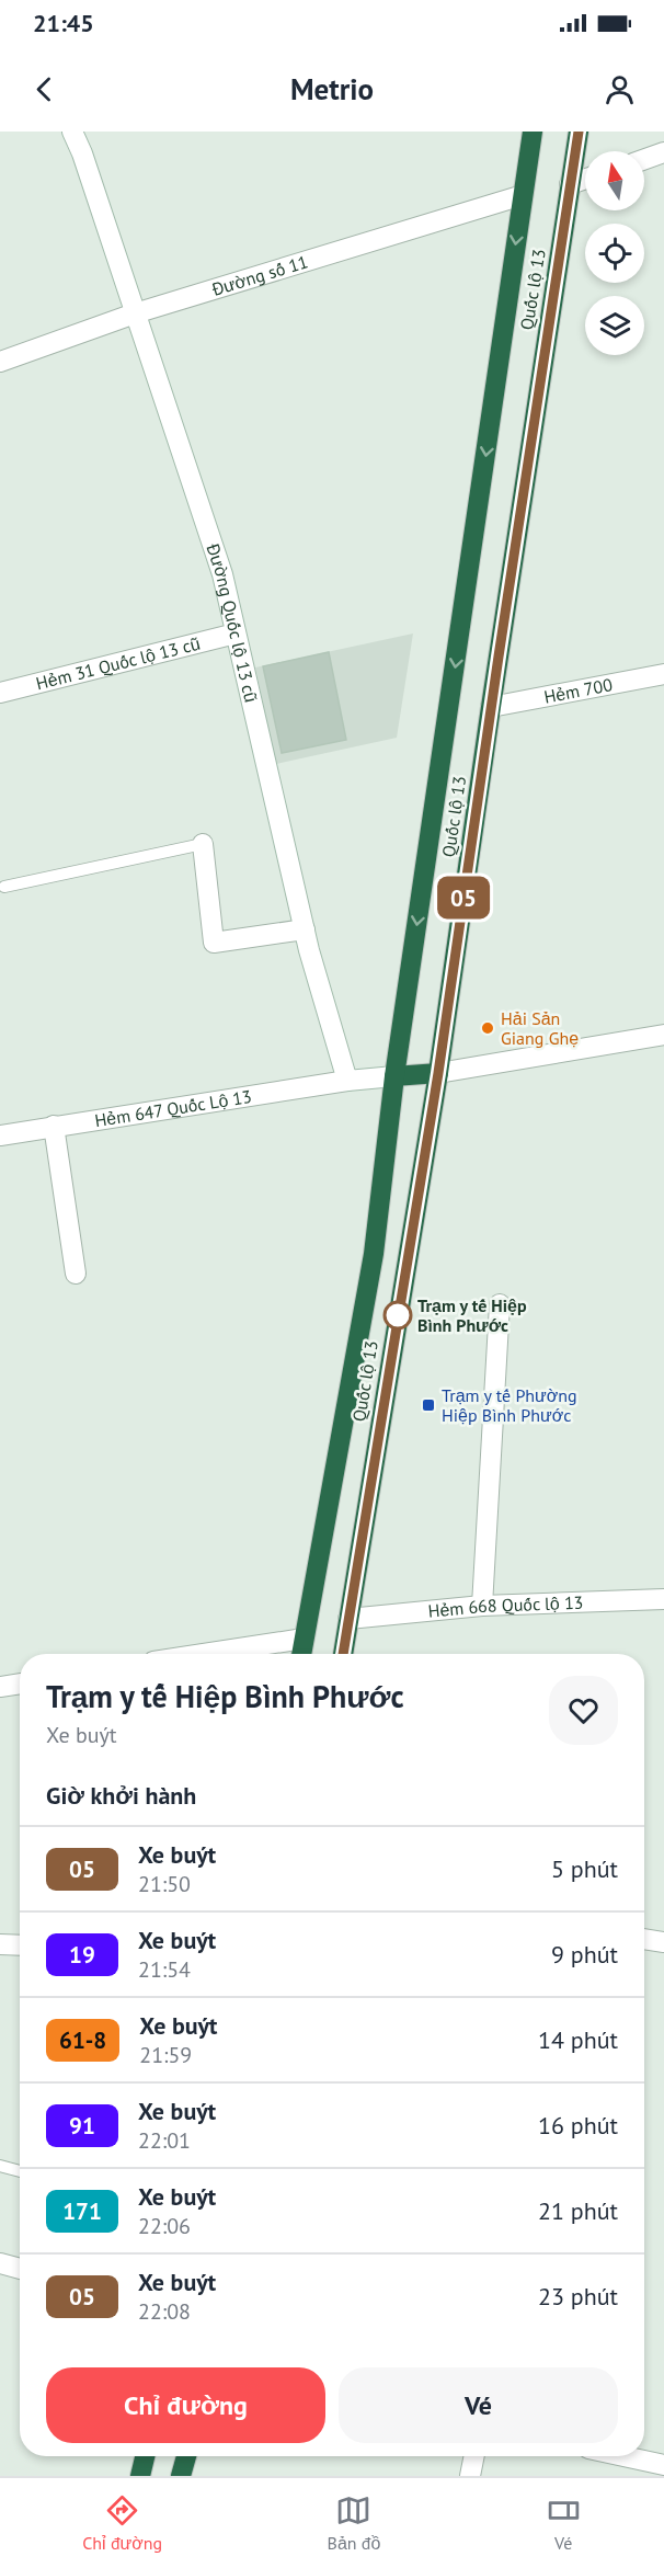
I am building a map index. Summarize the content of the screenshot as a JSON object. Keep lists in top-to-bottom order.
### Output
{
  "streets": {
    "highway": ["Quốc lộ 13"],
    "street": [
      "Đường số 11",
      "Đường Quốc lộ 13 cũ",
      "Hẻm 31 Quốc lộ 13 cũ",
      "Hẻm 700",
      "Hẻm 647 Quốc Lộ 13",
      "Hẻm 668 Quốc lộ 13"
    ]
  },
  "crossings": [
    ["Đường số 11", "Quốc lộ 13"],
    ["Đường số 11", "Đường Quốc lộ 13 cũ"],
    ["Quốc lộ 13", "Hẻm 700"],
    ["Quốc lộ 13", "Hẻm 668 Quốc lộ 13"],
    ["Đường Quốc lộ 13 cũ", "Hẻm 31 Quốc lộ 13 cũ"],
    ["Đường Quốc lộ 13 cũ", "Hẻm 647 Quốc Lộ 13"]
  ],
  "places": {
    "other": ["Hải Sản Giang Ghẹ", "Trạm y tế Hiệp Bình Phước"],
    "transit": ["Trạm y tế Phường Hiệp Bình Phước"]
  },
  "lines": ["bus line 05"],
  "north": "top",
  "page": {
    "status": "21:45",
    "header": "Metrio",
    "on_map": "05",
    "heading": [
      ["Trạm y tế Hiệp Bình Phước", "Xe buýt"],
      "Giờ khởi hành"
    ],
    "list": [
      {
        "mark": "05",
        "name": "Xe buýt",
        "note": "21:50",
        "value": "5 phút"
      },
      {
        "mark": "19",
        "name": "Xe buýt",
        "note": "21:54",
        "value": "9 phút"
      },
      {
        "mark": "61-8",
        "name": "Xe buýt",
        "note": "21:59",
        "value": "14 phút"
      },
      {
        "mark": "91",
        "name": "Xe buýt",
        "note": "22:01",
        "value": "16 phút"
      },
      {
        "mark": "171",
        "name": "Xe buýt",
        "note": "22:06",
        "value": "21 phút"
      },
      {
        "mark": "05",
        "name": "Xe buýt",
        "note": "22:08",
        "value": "23 phút"
      }
    ],
    "buttons": ["Chỉ đường", "Vé"],
    "tabs": ["Chỉ đường", "Bản đồ", "Vé"]
  }
}
